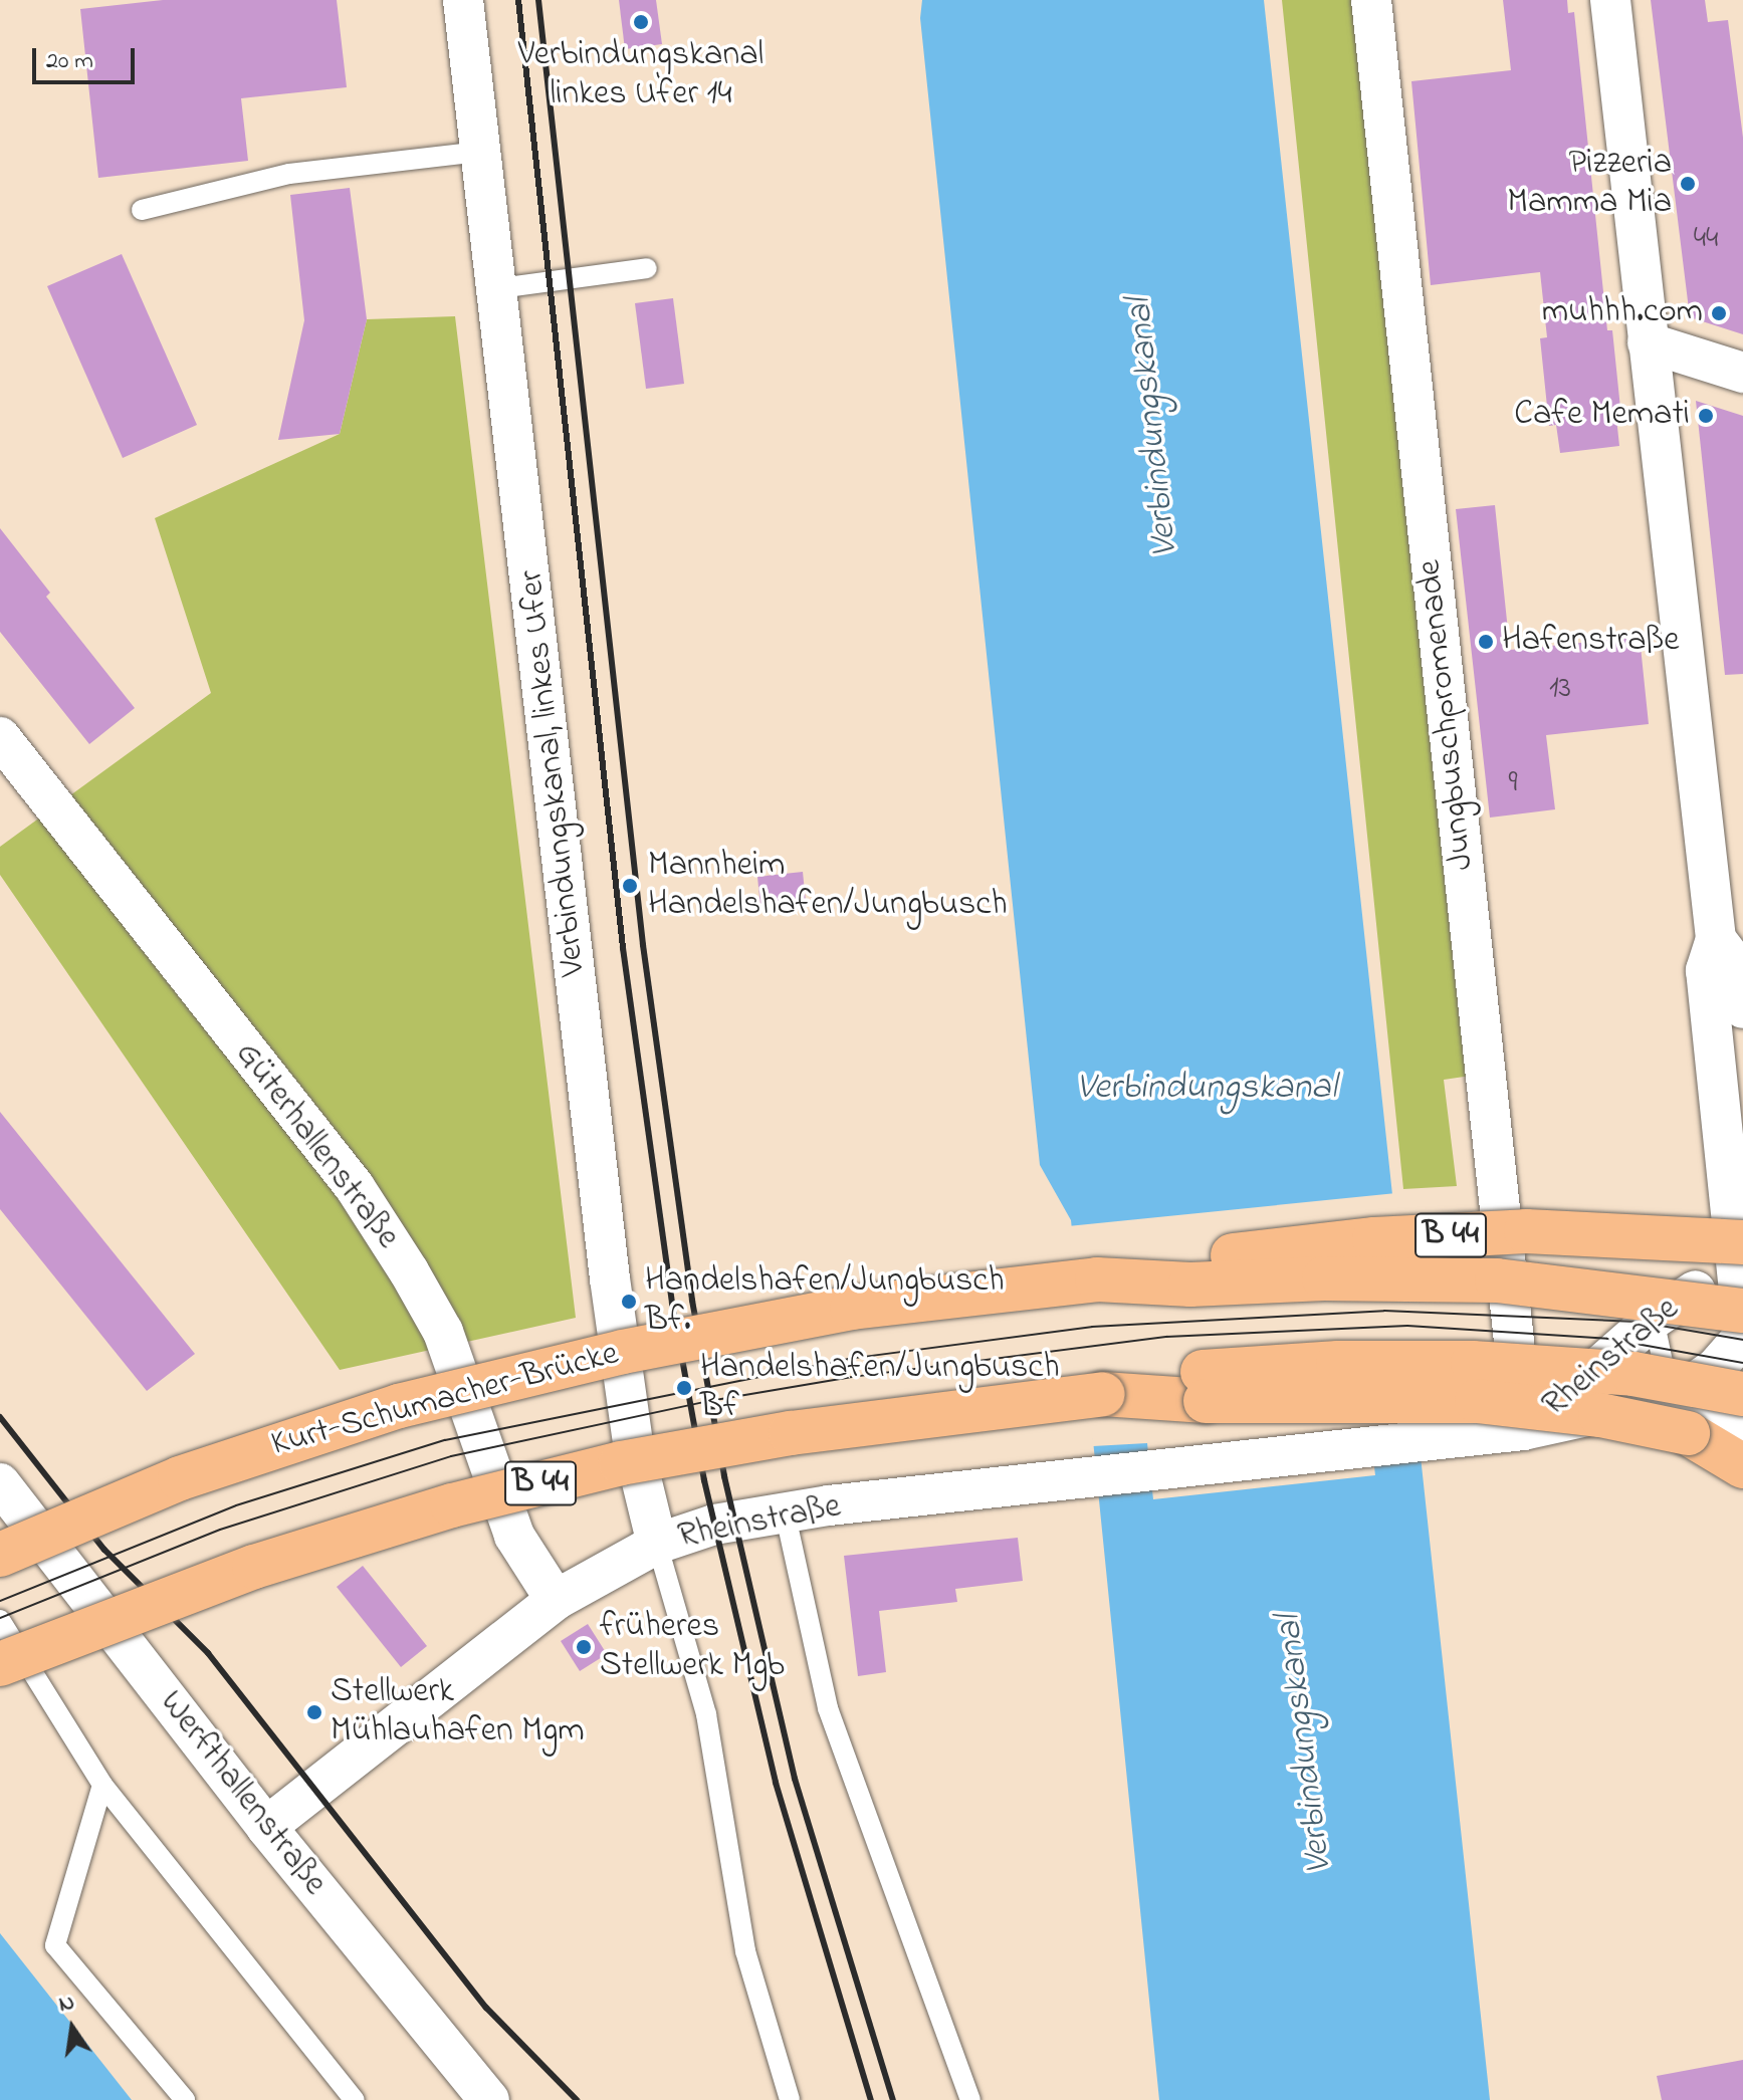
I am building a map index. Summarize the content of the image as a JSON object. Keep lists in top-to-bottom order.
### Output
{
  "streets": {
    "highway": ["B 44", "Kurt-Schumacher-Brücke"],
    "street": [
      "Jungbuschpromenade",
      "Verbindungskanal, linkes Ufer",
      "Güterhallenstraße",
      "Rheinstraße",
      "Werfthallenstraße"
    ]
  },
  "crossings": [
    ["Jungbuschpromenade", "Rheinstraße"],
    ["Verbindungskanal, linkes Ufer", "Rheinstraße"],
    ["Güterhallenstraße", "Rheinstraße"],
    ["B 44", "Rheinstraße"],
    ["B 44", "Kurt-Schumacher-Brücke"],
    ["Rheinstraße", "Werfthallenstraße"]
  ],
  "water": ["Verbindungskanal"],
  "places": [
    "Verbindungskanal linkes Ufer 14",
    "Pizzeria Mamma Mia",
    "muhhh.com",
    "Cafe Memati",
    "Hafenstraße",
    "Mannheim Handelshafen/Jungbusch",
    "Handelshafen/Jungbusch Bf.",
    "Handelshafen/Jungbusch Bf",
    "früheres Stellwerk Mgb",
    "Stellwerk Mühlauhafen Mgm"
  ],
  "house_numbers": ["44", "13", "9"],
  "scale_bar": "20 m",
  "north": "top"
}
